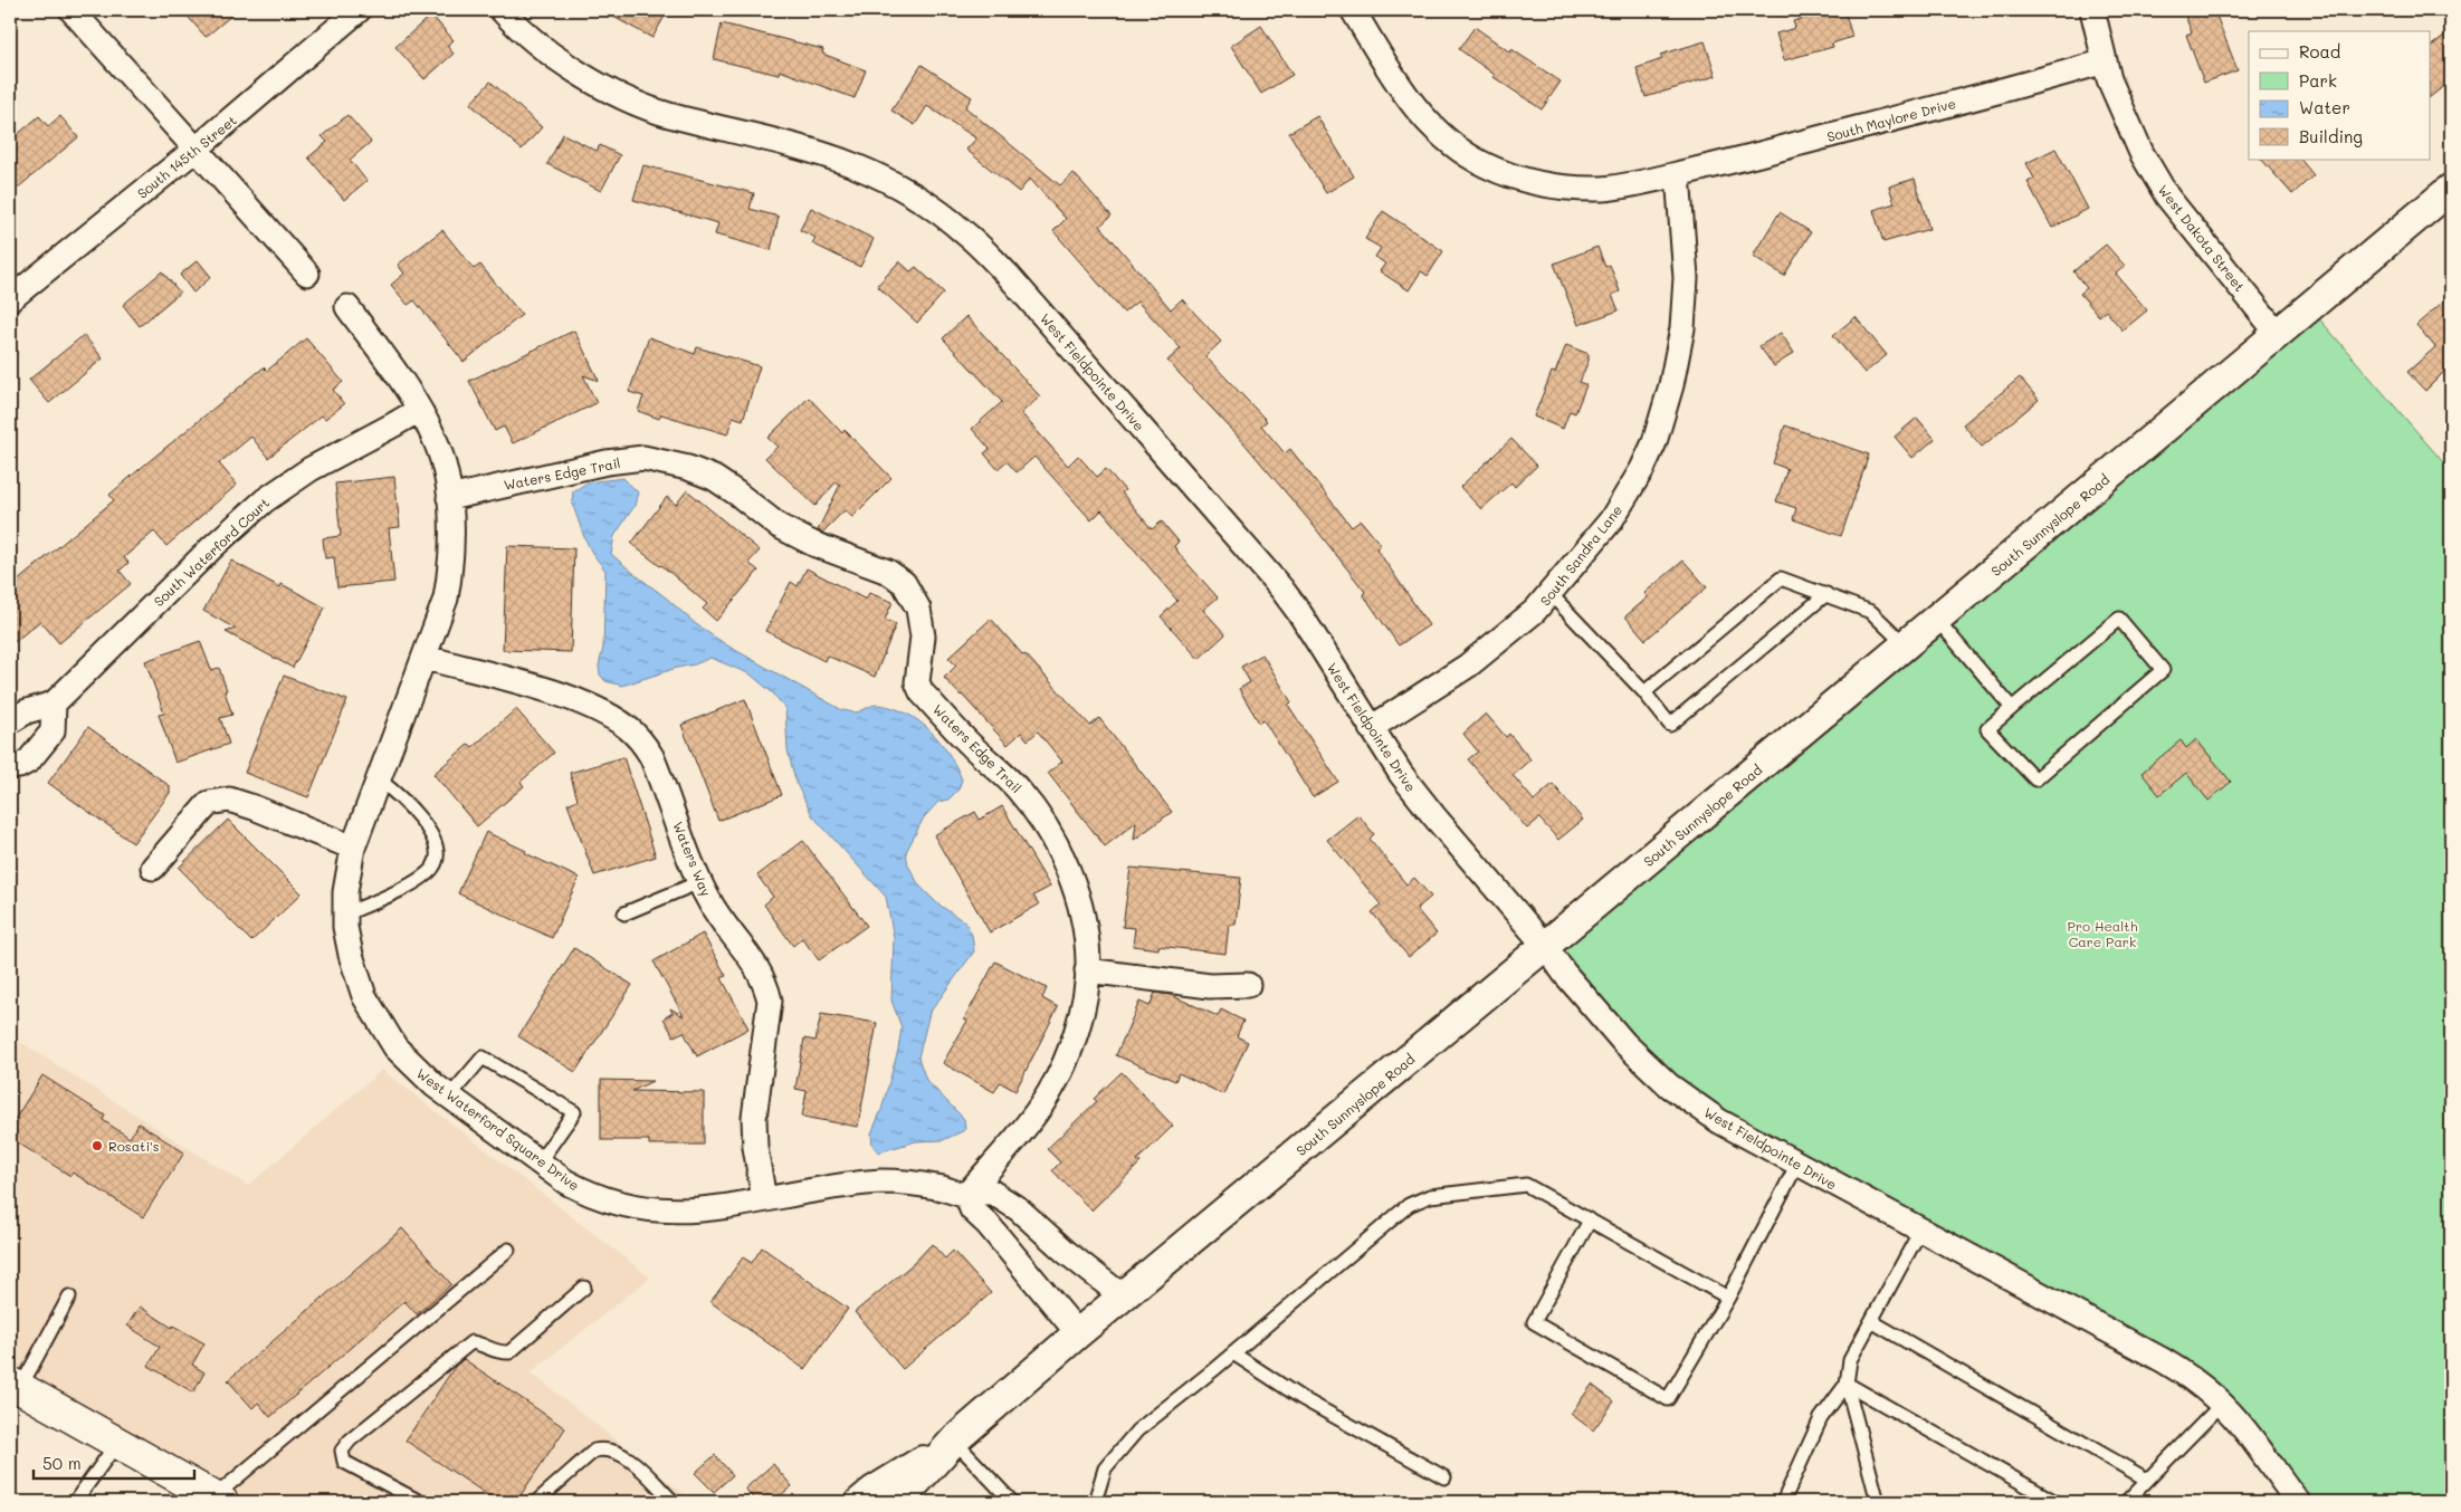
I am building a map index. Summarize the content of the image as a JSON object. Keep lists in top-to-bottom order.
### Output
{
  "streets": {
    "street": [
      "South Maylore Drive",
      "South 145th Street",
      "West Dakota Street",
      "West Fieldpointe Drive",
      "Waters Edge Trail",
      "South Sunnyslope Road",
      "South Waterford Court",
      "South Sandra Lane",
      "Waters Way",
      "West Waterford Square Drive"
    ]
  },
  "crossings": [
    ["South Maylore Drive", "West Dakota Street"],
    ["South Maylore Drive", "South Sandra Lane"],
    ["West Dakota Street", "South Sunnyslope Road"],
    ["West Fieldpointe Drive", "South Sunnyslope Road"],
    ["West Fieldpointe Drive", "South Sandra Lane"],
    ["Waters Edge Trail", "West Waterford Square Drive"],
    ["South Sunnyslope Road", "West Waterford Square Drive"],
    ["South Waterford Court", "West Waterford Square Drive"],
    ["Waters Way", "West Waterford Square Drive"]
  ],
  "parks": ["Pro Health Care Park"],
  "places": ["Rosati's"],
  "legend": [
    "Road",
    "Park",
    "Water",
    "Building"
  ],
  "scale_bar": "50 m"
}
